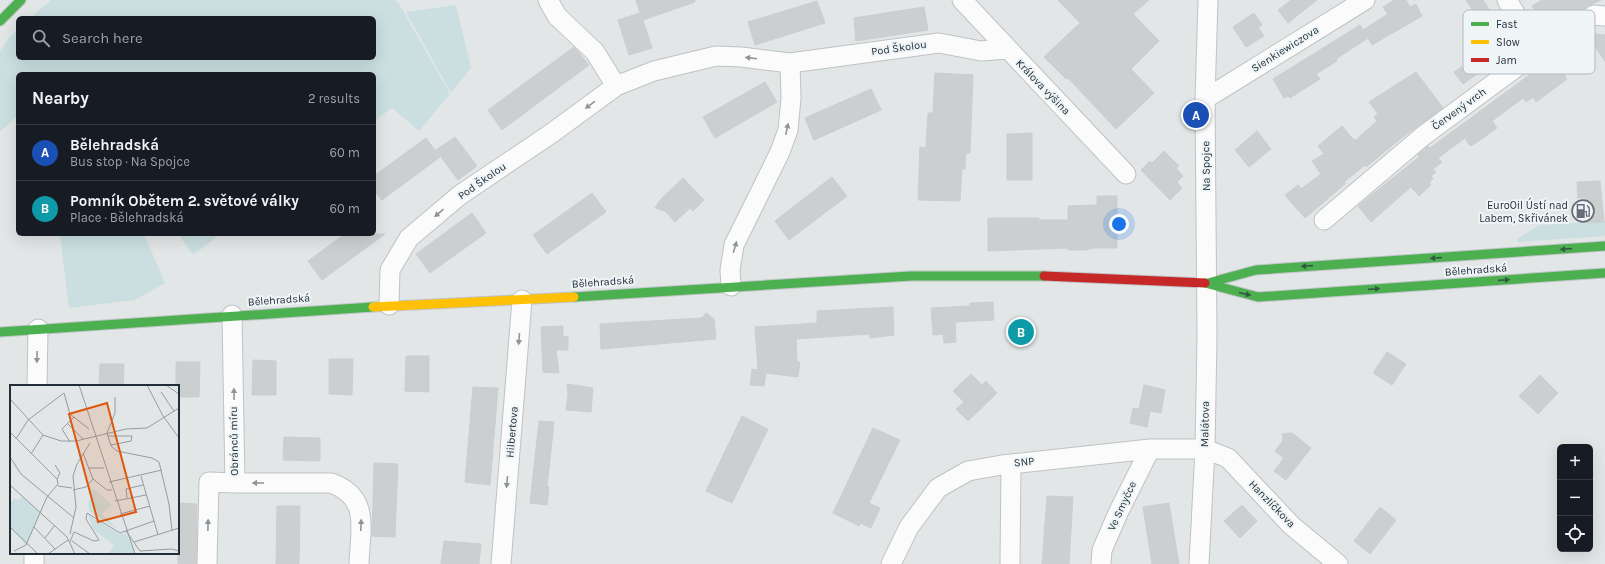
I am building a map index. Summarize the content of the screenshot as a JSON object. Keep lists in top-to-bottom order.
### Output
{
  "streets": {
    "street": [
      "Pod Školou",
      "Sienkiewiczova",
      "Králova výšina",
      "Červený vrch",
      "Na Spojce",
      "Bělehradská",
      "Malátova",
      "Hilbertova",
      "Obránců míru",
      "SNP",
      "Hanzlíčkova",
      "Ve Smyčce"
    ]
  },
  "crossings": [
    ["Pod Školou", "Králova výšina"],
    ["Pod Školou", "Bělehradská"],
    ["Sienkiewiczova", "Na Spojce"],
    ["Na Spojce", "Bělehradská"],
    ["Na Spojce", "Malátova"],
    ["Bělehradská", "Malátova"],
    ["Bělehradská", "Hilbertova"],
    ["Bělehradská", "Obránců míru"],
    ["Malátova", "SNP"],
    ["Malátova", "Hanzlíčkova"],
    ["SNP", "Hanzlíčkova"],
    ["SNP", "Ve Smyčce"]
  ],
  "one_way": ["Pod Školou", "Hilbertova", "Obránců míru"],
  "places": {
    "fuel station": ["EuroOil Ústí nad Labem, Skřivánek"]
  },
  "legend": ["Fast", "Slow", "Jam"],
  "page": {
    "search": "Search here",
    "heading": ["Nearby", "2 results"],
    "pins": ["A", "B"],
    "list": [
      {
        "mark": "A",
        "name": "Bělehradská",
        "note": "Bus stop · Na Spojce",
        "value": "60 m"
      },
      {
        "mark": "B",
        "name": "Pomník Obětem 2. světové války",
        "note": "Place · Bělehradská",
        "value": "60 m"
      }
    ],
    "map_buttons": ["+", "−"]
  }
}
